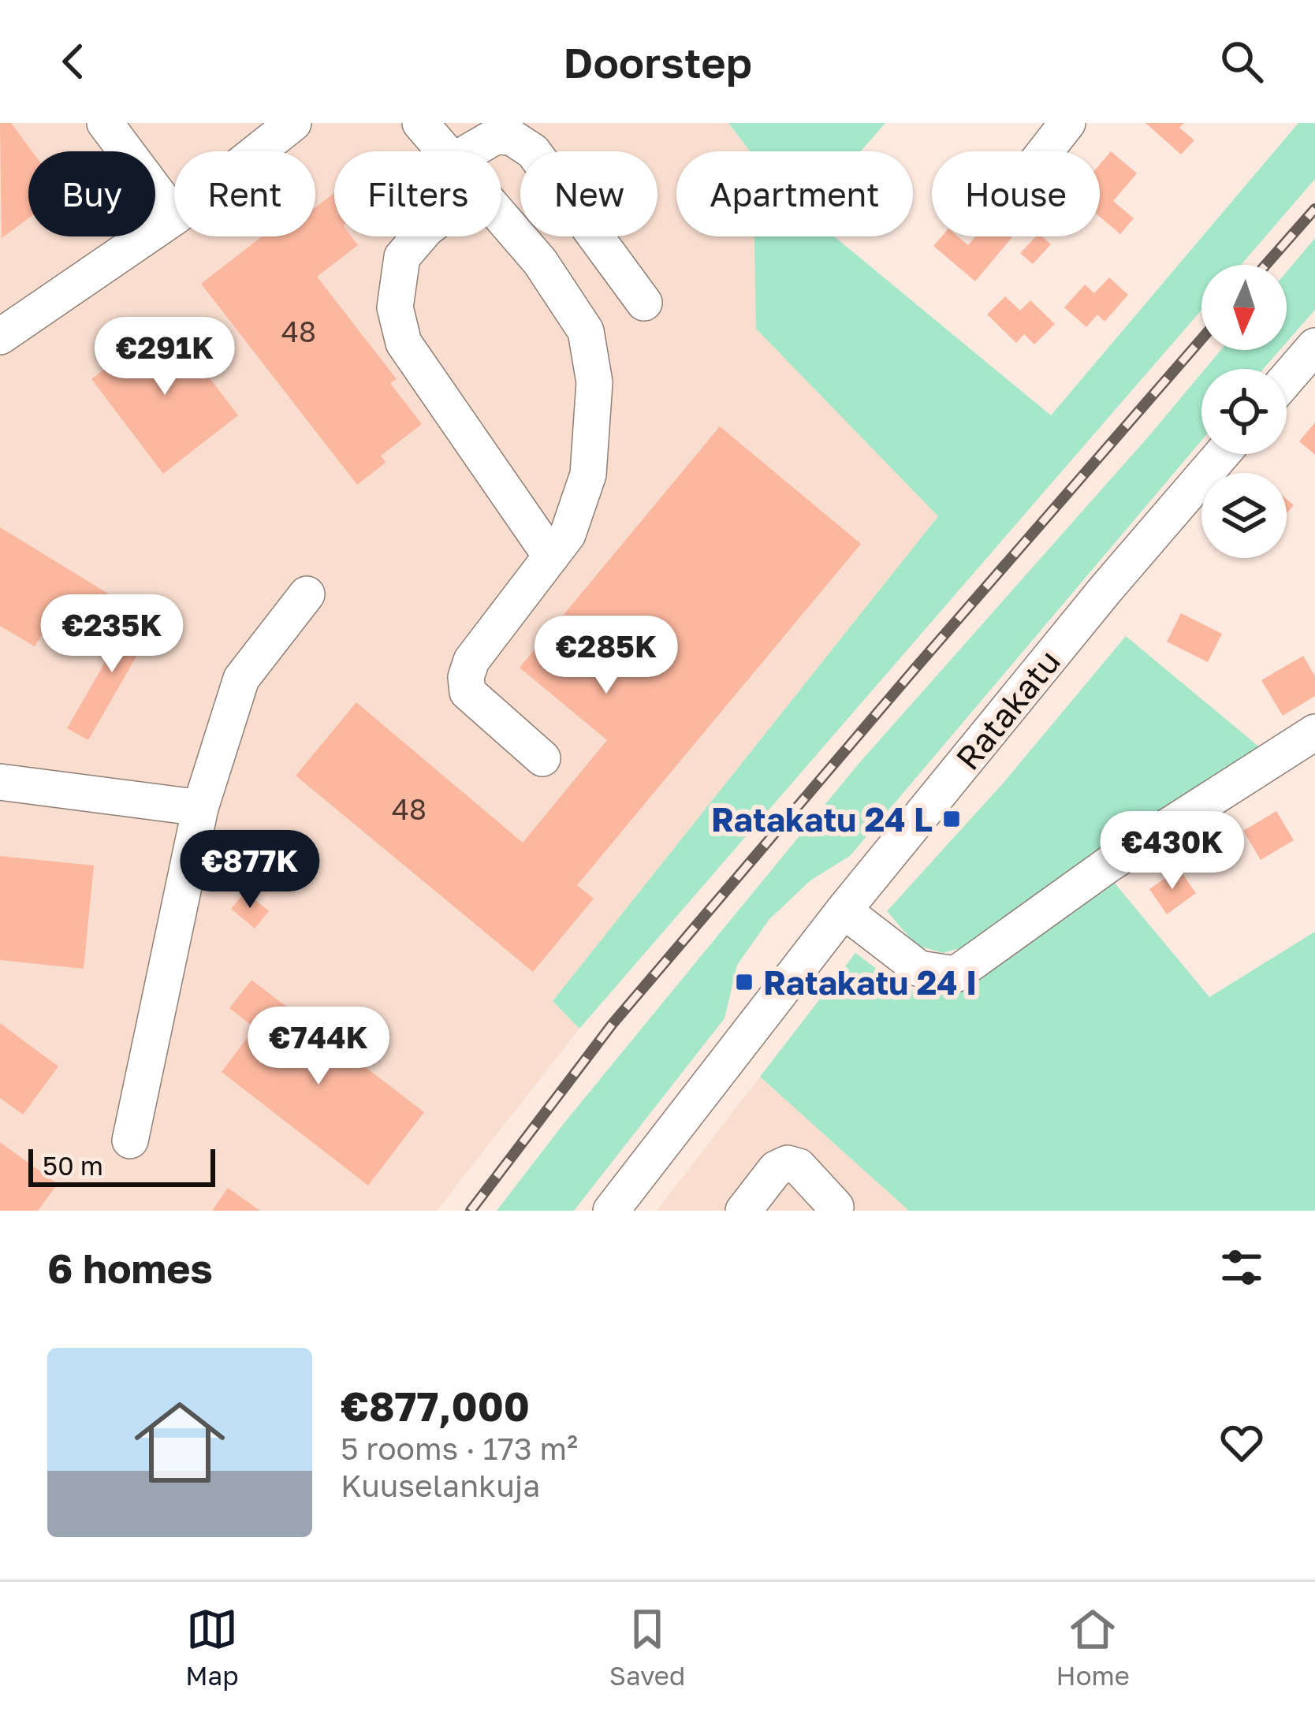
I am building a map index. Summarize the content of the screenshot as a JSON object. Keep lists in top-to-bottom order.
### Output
{
  "streets": {
    "street": ["Ratakatu"]
  },
  "places": {
    "transit": ["Ratakatu 24 L", "Ratakatu 24 I"]
  },
  "house_numbers": ["48", "48"],
  "scale_bar": "50 m",
  "north": "bottom",
  "page": {
    "header": "Doorstep",
    "chip": [
      "Buy",
      "Rent",
      "Filters",
      "New",
      "Apartment",
      "House"
    ],
    "price": [
      "€291K",
      "€235K",
      "€285K",
      "€430K",
      "€877K",
      "€744K"
    ],
    "scale": "50 m",
    "heading": "6 homes",
    "list": [
      {
        "name": "€877,000",
        "note": "5 rooms · 173 m² · Kuuselankuja"
      }
    ],
    "tabs": ["Map", "Saved", "Home"]
  }
}
